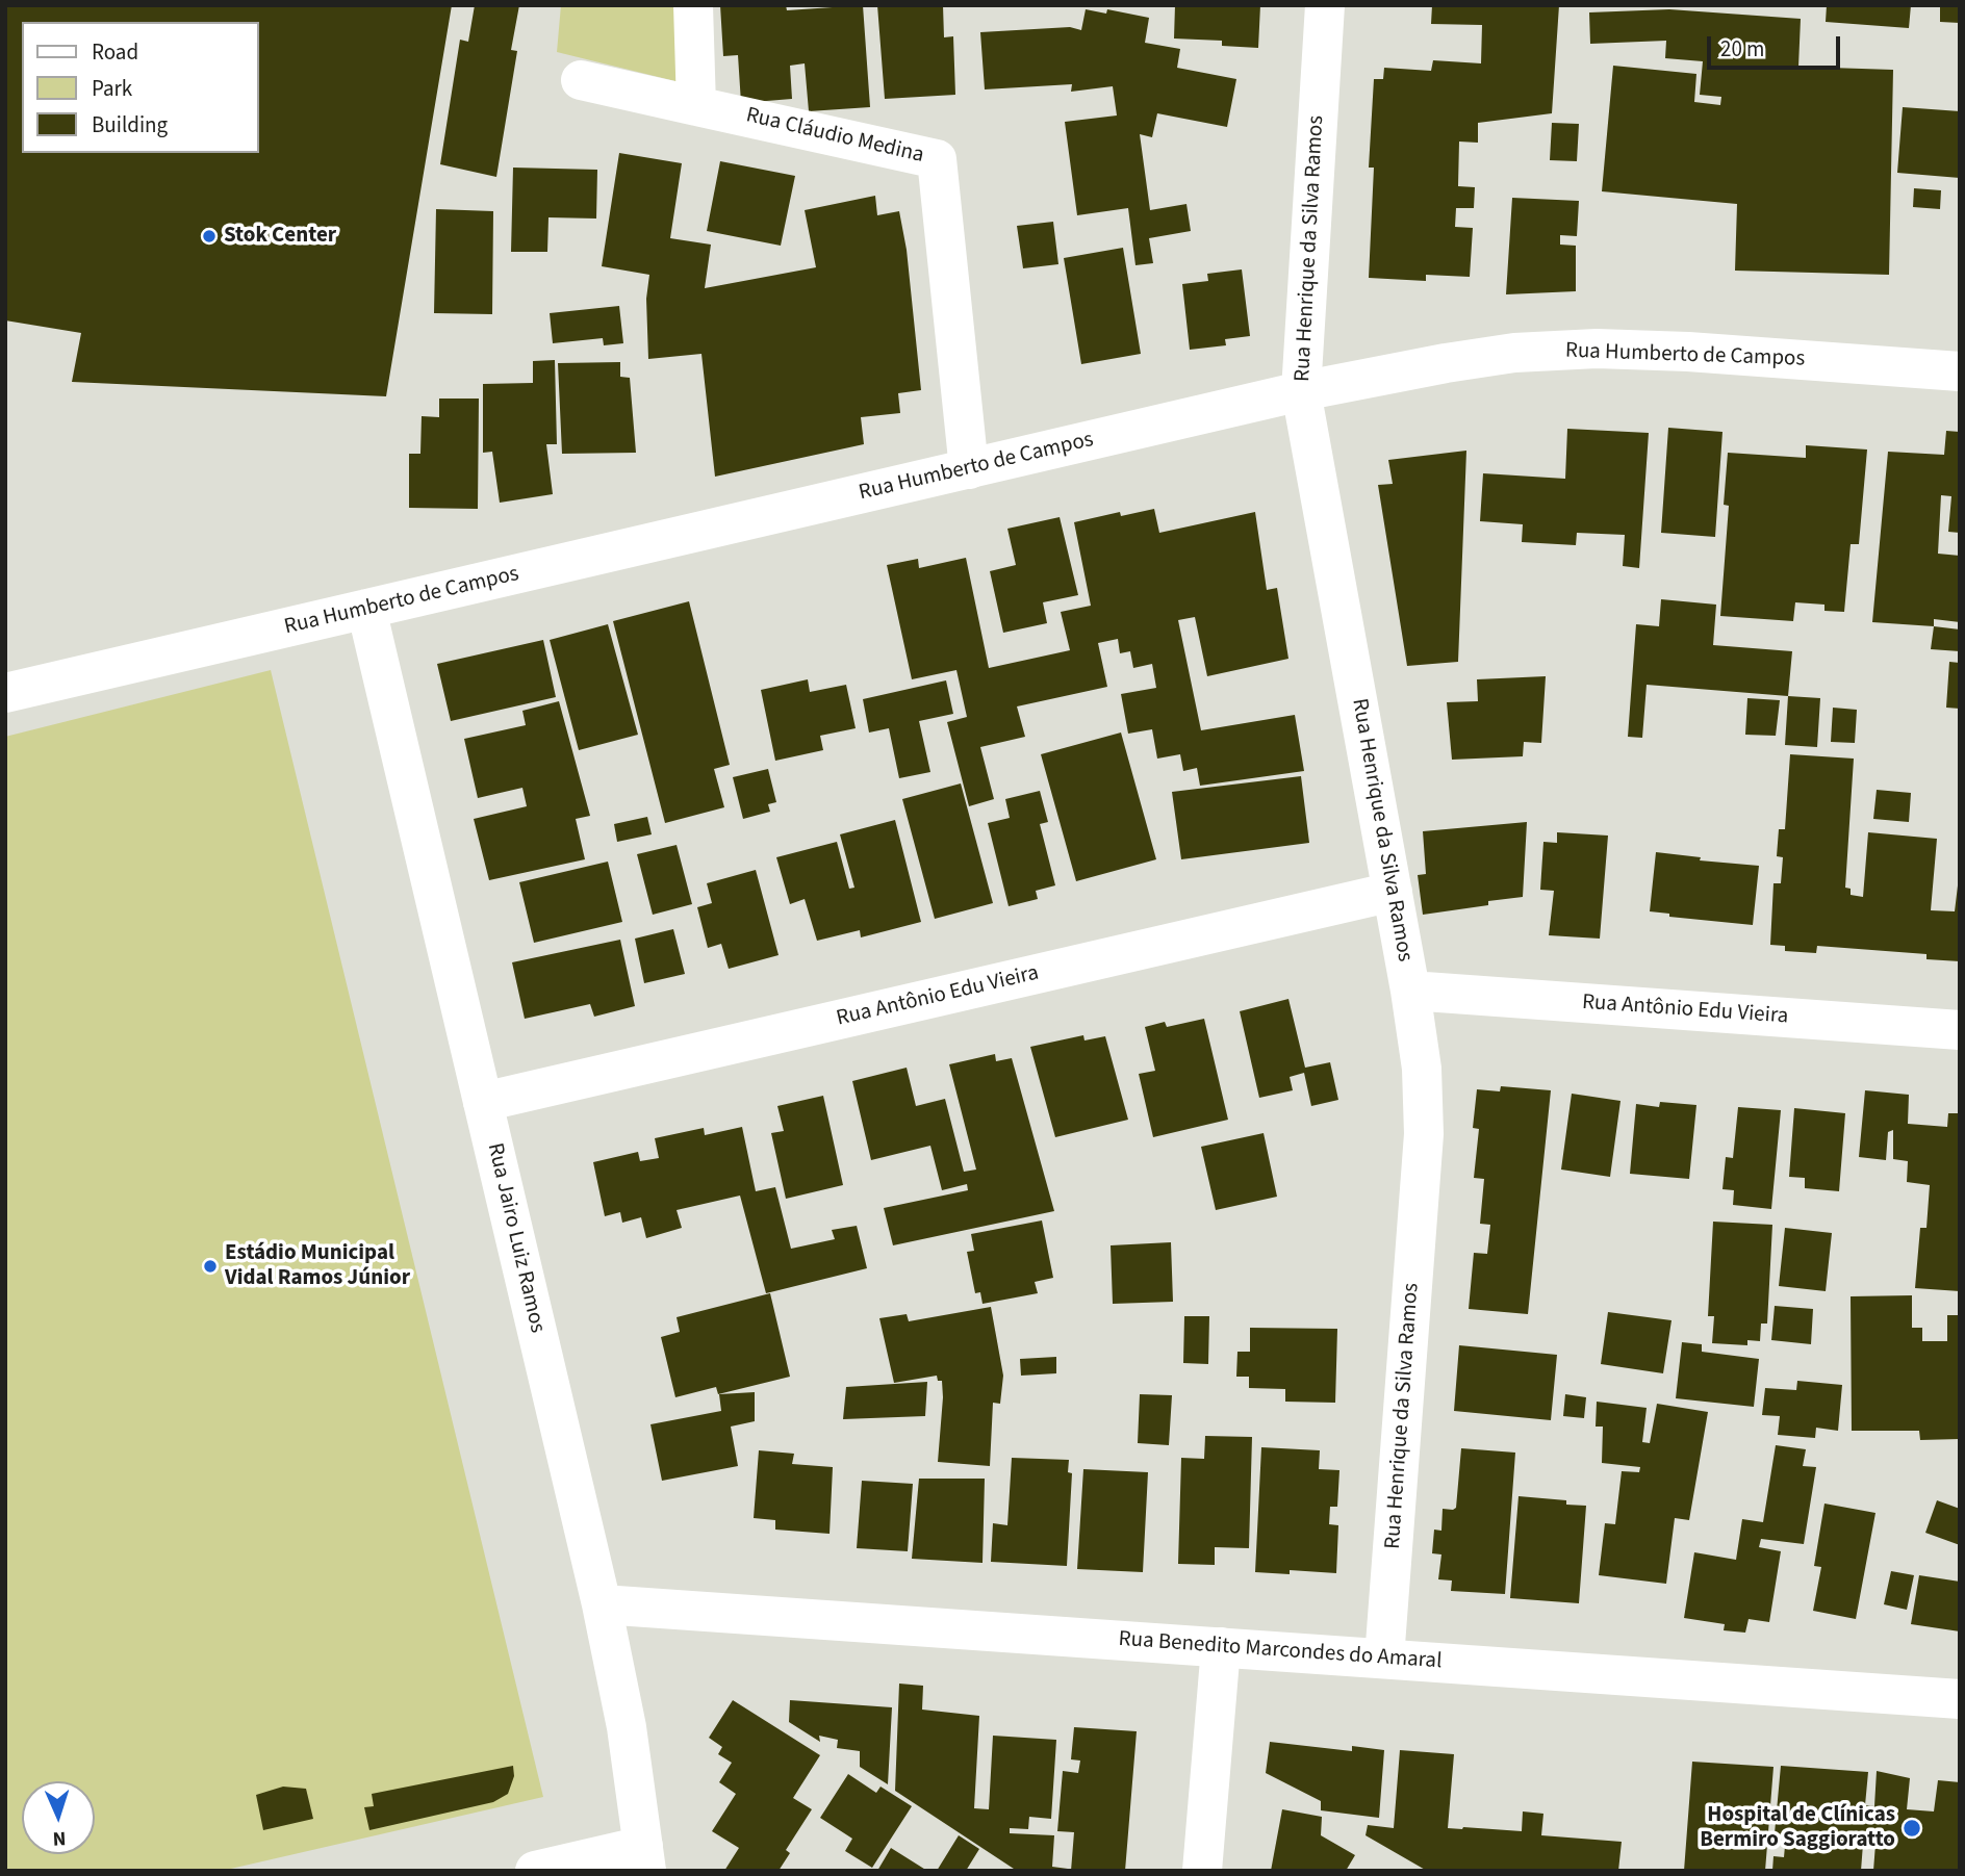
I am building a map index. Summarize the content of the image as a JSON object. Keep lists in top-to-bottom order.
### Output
{
  "streets": {
    "street": [
      "Rua Cláudio Medina",
      "Rua Henrique da Silva Ramos",
      "Rua Humberto de Campos",
      "Rua Antônio Edu Vieira",
      "Rua Jairo Luiz Ramos",
      "Rua Benedito Marcondes do Amaral"
    ]
  },
  "crossings": [
    ["Rua Cláudio Medina", "Rua Humberto de Campos"],
    ["Rua Henrique da Silva Ramos", "Rua Humberto de Campos"],
    ["Rua Henrique da Silva Ramos", "Rua Antônio Edu Vieira"],
    ["Rua Henrique da Silva Ramos", "Rua Benedito Marcondes do Amaral"],
    ["Rua Humberto de Campos", "Rua Jairo Luiz Ramos"],
    ["Rua Antônio Edu Vieira", "Rua Jairo Luiz Ramos"],
    ["Rua Jairo Luiz Ramos", "Rua Benedito Marcondes do Amaral"]
  ],
  "places": ["Stok Center", "Estádio Municipal Vidal Ramos Júnior", "Hospital de Clínicas Bermiro Saggioratto"],
  "legend": ["Road", "Park", "Building"],
  "scale_bar": "20 m",
  "north": "bottom"
}
